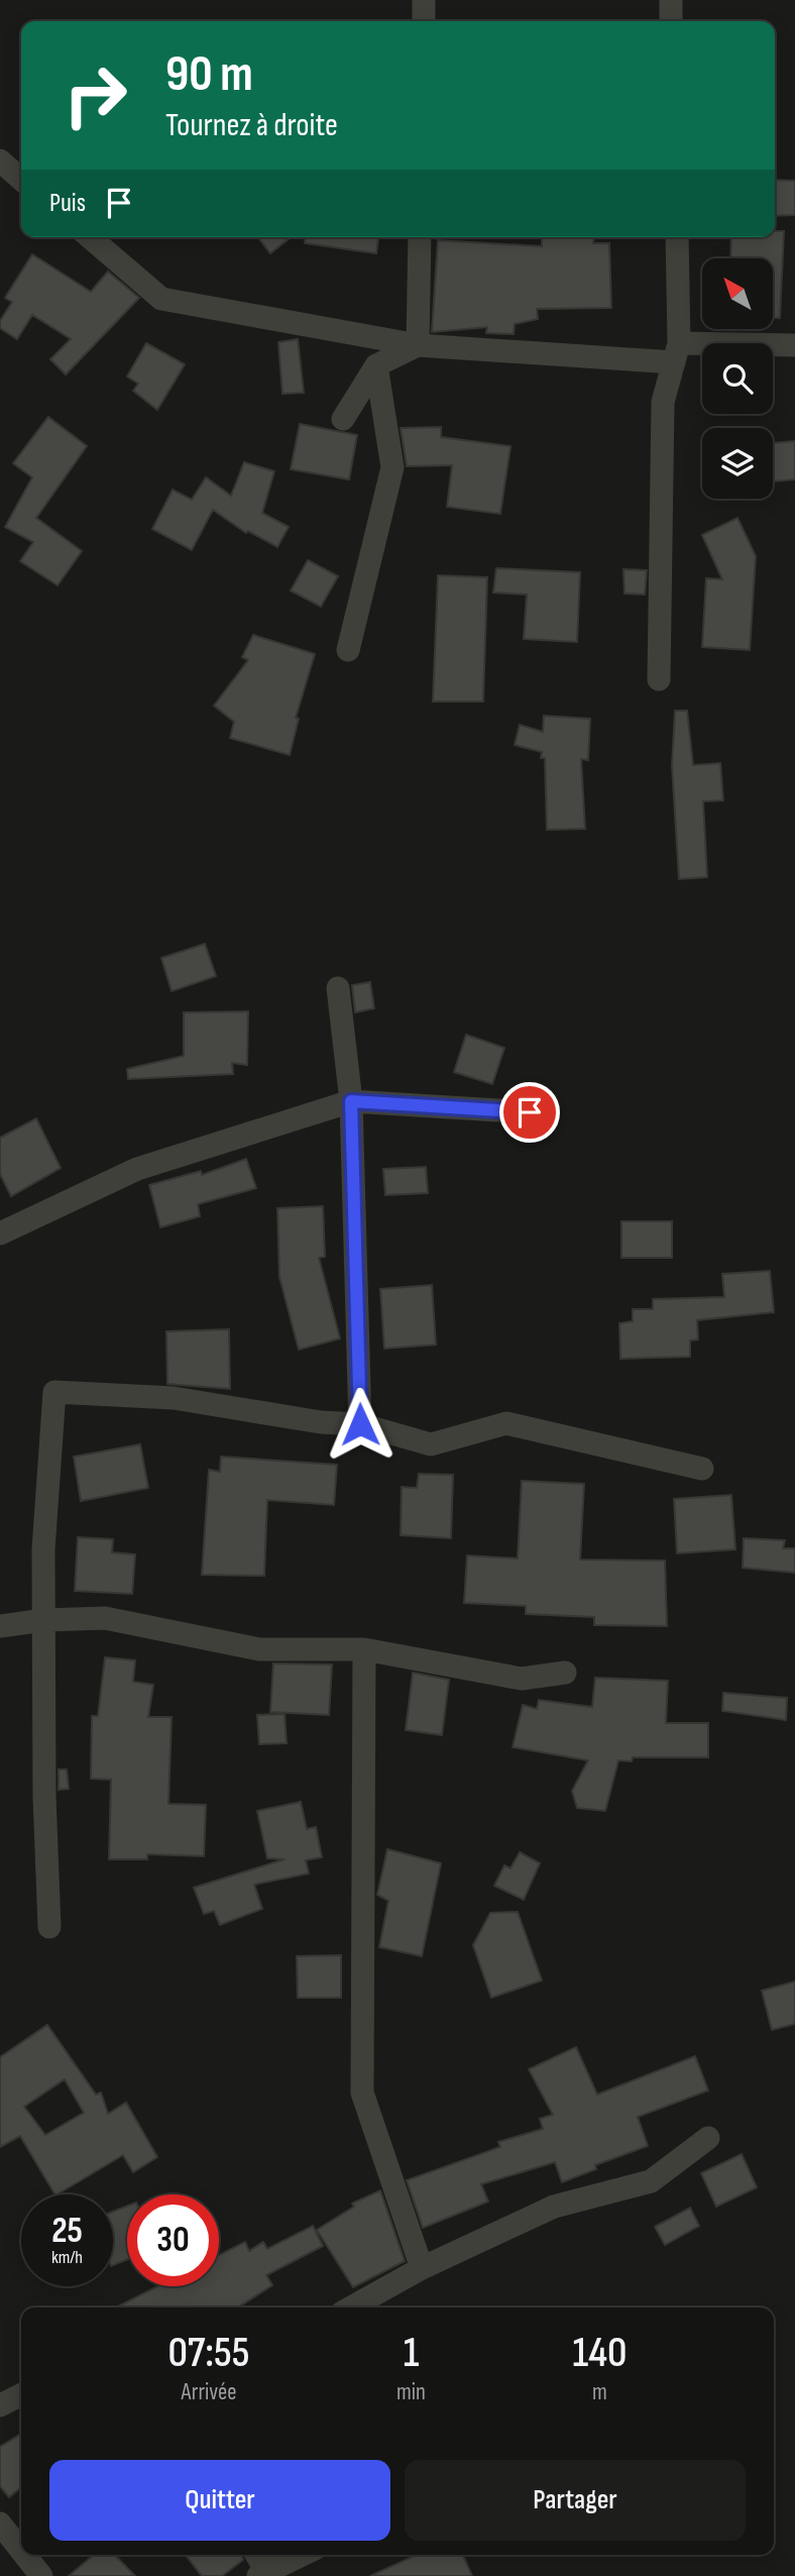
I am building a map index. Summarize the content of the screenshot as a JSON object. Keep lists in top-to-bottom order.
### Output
{
  "north": "top left",
  "page": {
    "turn": ["90 m", "Tournez à droite"],
    "then": "Puis",
    "speed": "25 km/h",
    "limit": "30",
    "eta": [
      "07:55",
      "Arrivée",
      "1",
      "min",
      "140",
      "m"
    ],
    "buttons": ["Quitter", "Partager"]
  }
}
